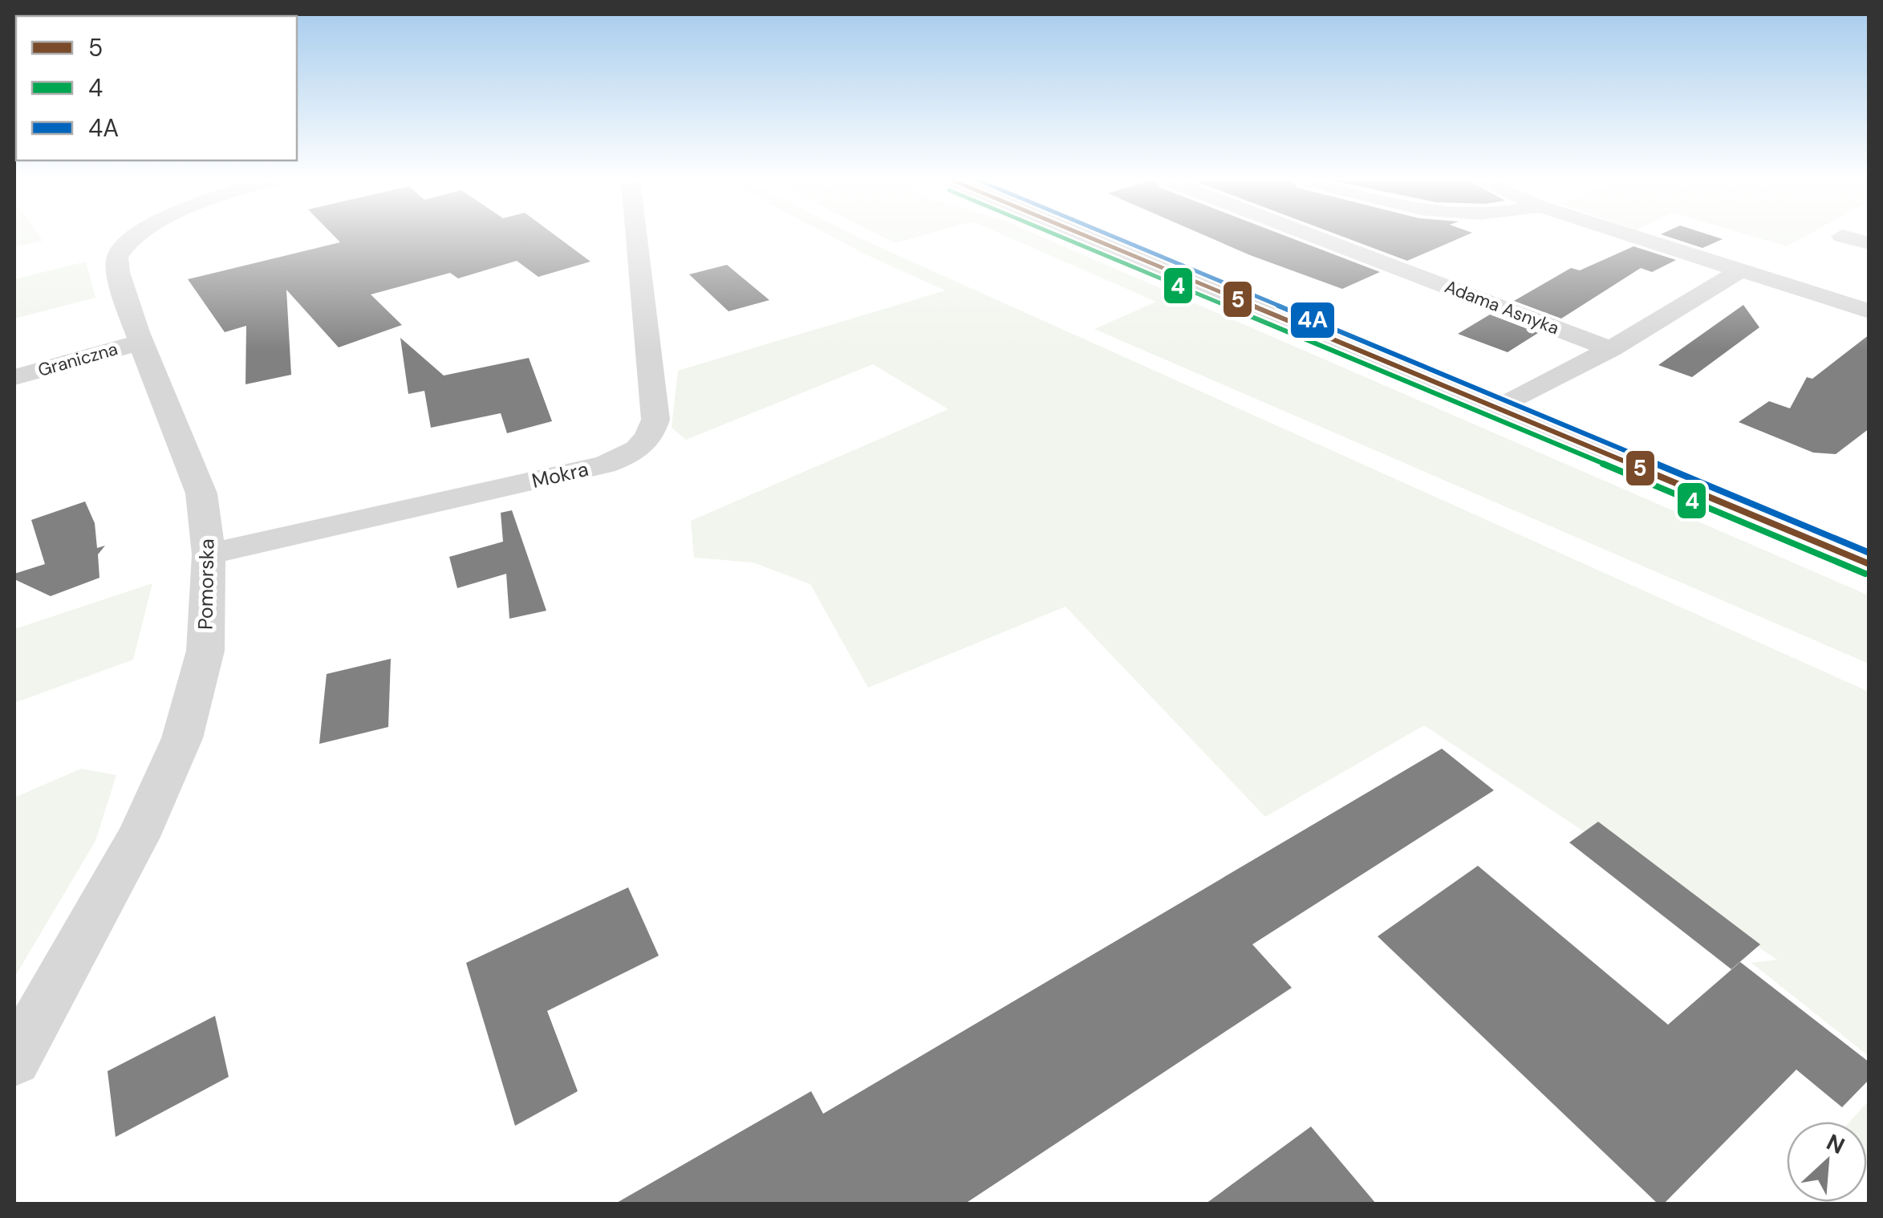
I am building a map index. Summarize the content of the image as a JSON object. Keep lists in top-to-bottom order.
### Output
{
  "streets": {
    "street": [
      "Adama Asnyka",
      "Graniczna",
      "Mokra",
      "Pomorska"
    ]
  },
  "crossings": [
    ["Graniczna", "Pomorska"],
    ["Mokra", "Pomorska"]
  ],
  "lines": ["transit line 5", "transit line 4", "transit line 4A"],
  "legend": ["5", "4", "4A"],
  "north": "top right"
}
